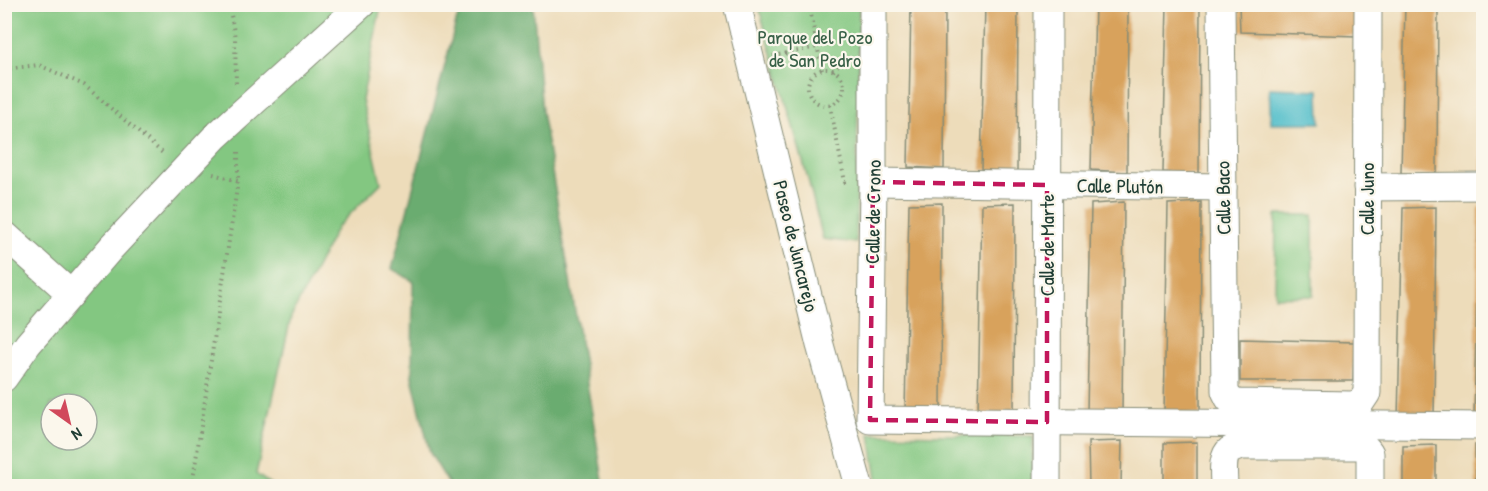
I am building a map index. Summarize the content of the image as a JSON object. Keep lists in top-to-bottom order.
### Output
{
  "streets": {
    "street": [
      "Calle Plutón",
      "Calle Baco",
      "Calle Juno",
      "Calle de Crono",
      "Calle de Marte",
      "Paseo de Juncarejo"
    ]
  },
  "crossings": [
    ["Calle Plutón", "Calle Baco"],
    ["Calle Plutón", "Calle de Crono"],
    ["Calle Plutón", "Calle de Marte"],
    ["Calle Baco", "Calle Juno"],
    ["Calle de Crono", "Calle de Marte"]
  ],
  "parks": ["Parque del Pozo de San Pedro"],
  "north": "bottom right"
}
